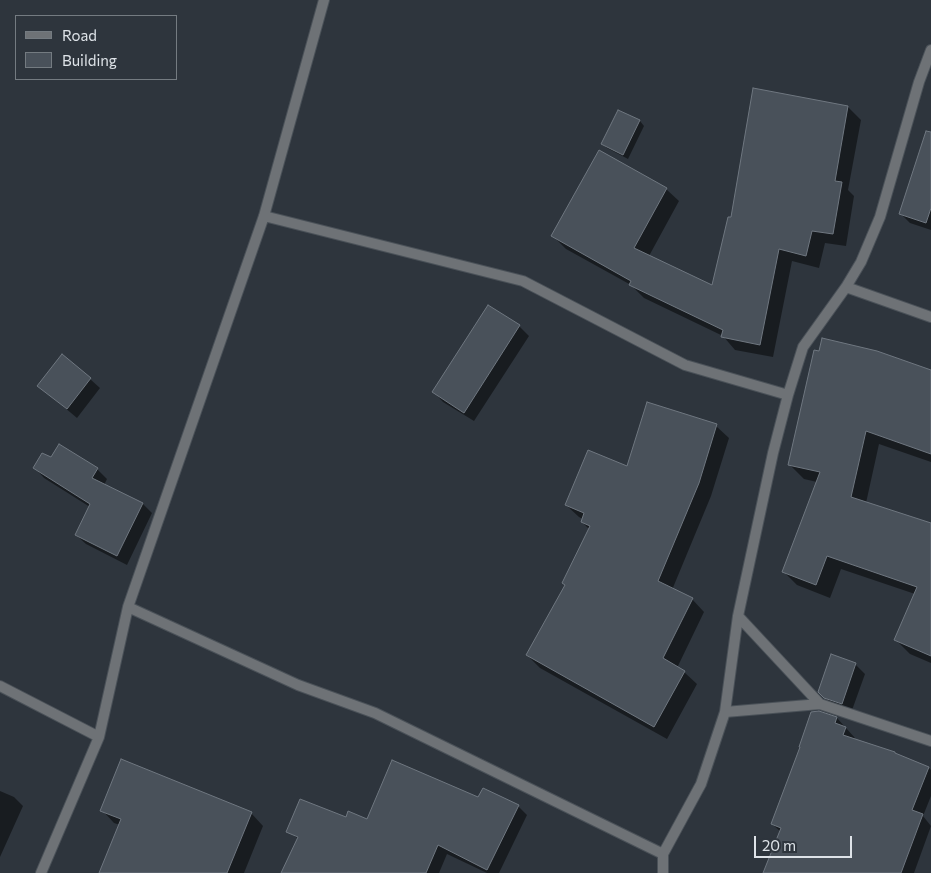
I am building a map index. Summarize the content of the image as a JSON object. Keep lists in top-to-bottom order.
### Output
{
  "legend": ["Road", "Building"],
  "scale_bar": "20 m"
}
